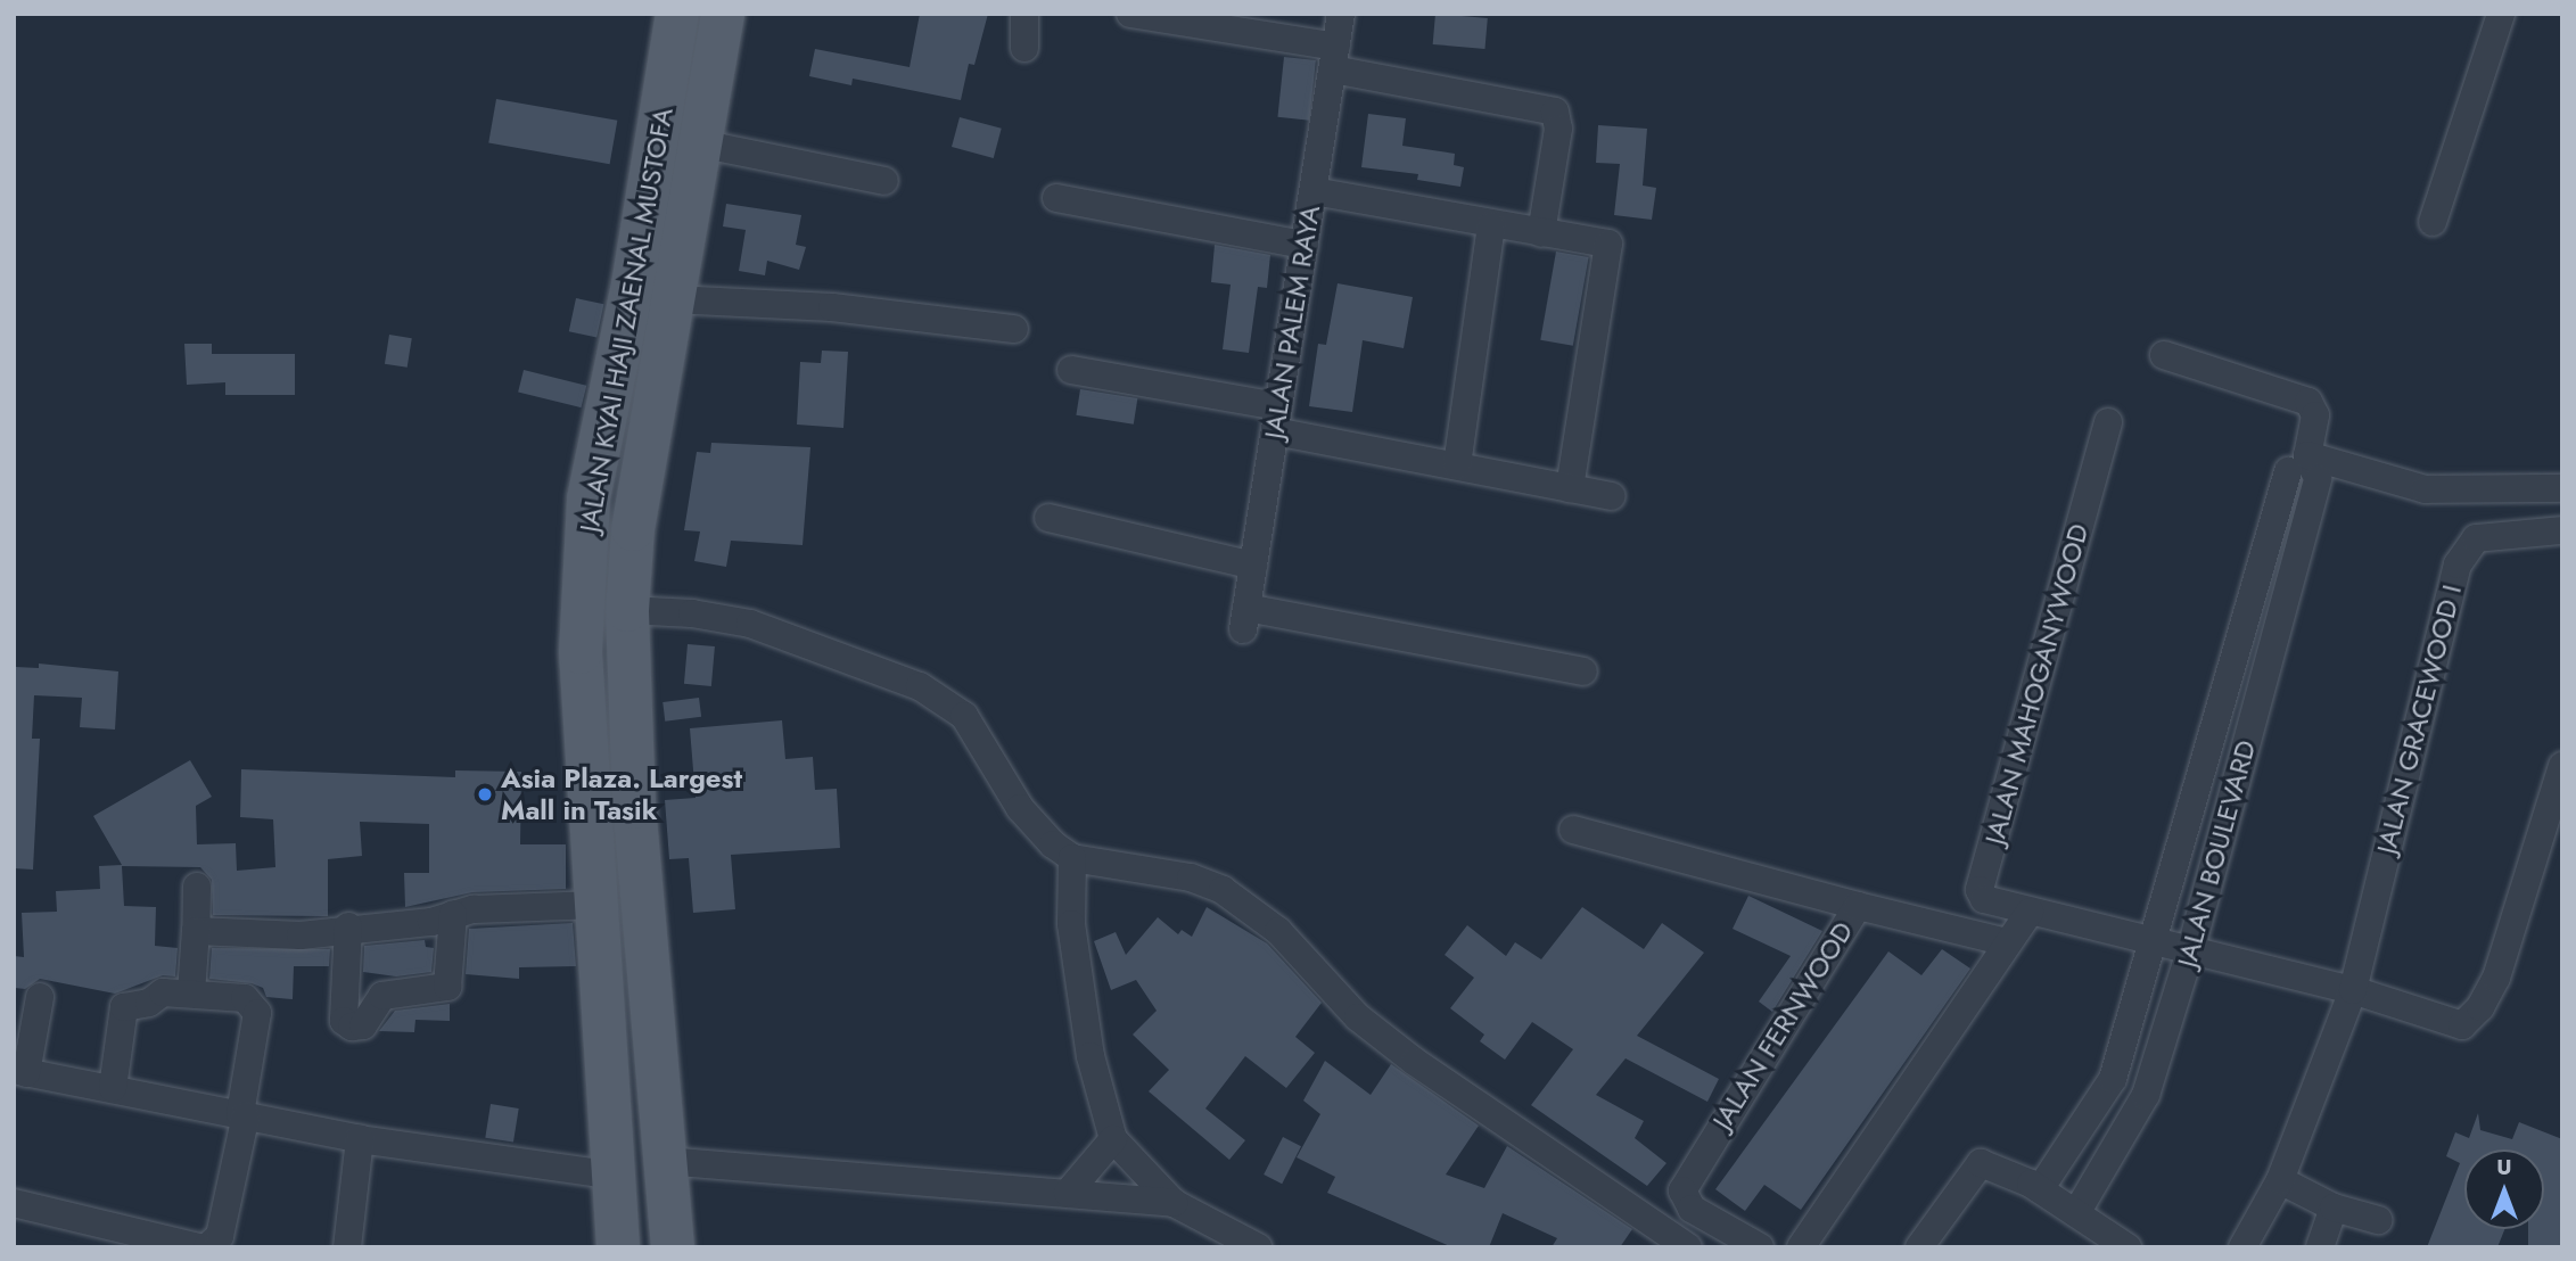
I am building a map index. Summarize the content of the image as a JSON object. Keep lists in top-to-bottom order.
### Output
{
  "streets": {
    "main road": ["JALAN KYAI HAJI ZAENAL MUSTOFA"],
    "street": [
      "JALAN PALEM RAYA",
      "JALAN MAHOGANYWOOD",
      "JALAN GRACEWOOD I",
      "JALAN BOULEVARD",
      "JALAN FERNWOOD"
    ]
  },
  "crossings": [
    ["JALAN MAHOGANYWOOD", "JALAN GRACEWOOD I"],
    ["JALAN MAHOGANYWOOD", "JALAN BOULEVARD"]
  ],
  "places": ["Asia Plaza. Largest Mall in Tasik"],
  "north": "top"
}
